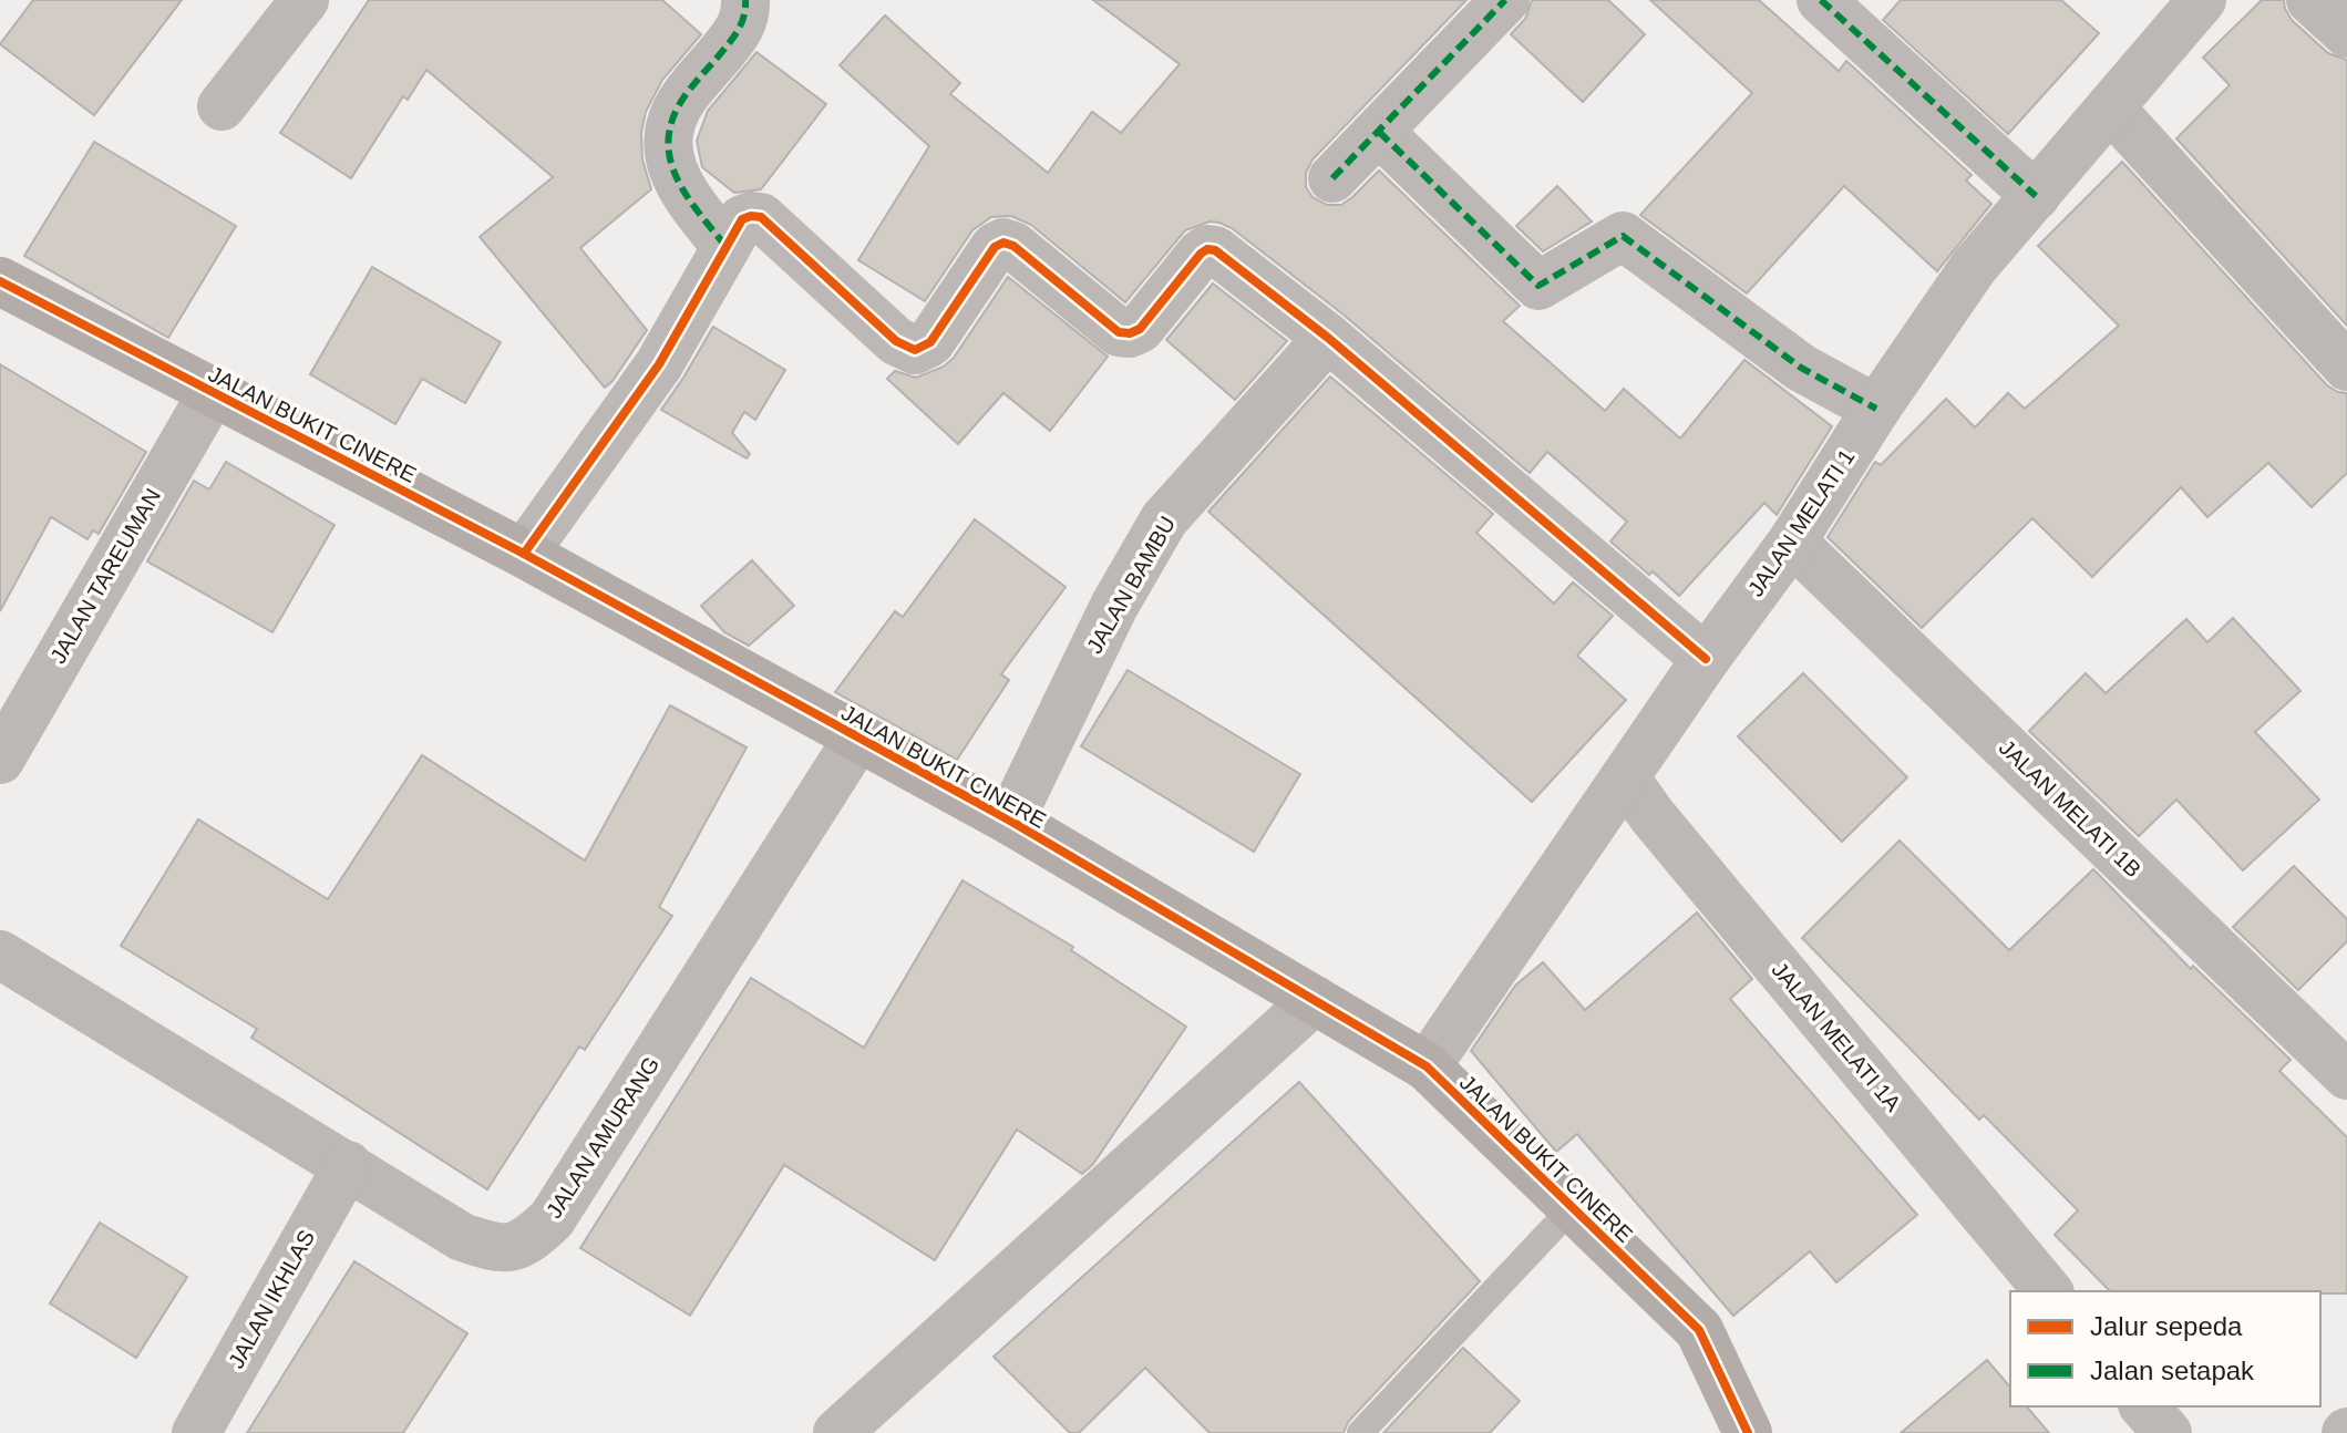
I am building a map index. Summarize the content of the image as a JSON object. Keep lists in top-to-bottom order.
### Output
{
  "streets": {
    "street": [
      "JALAN BUKIT CINERE",
      "JALAN MELATI 1",
      "JALAN TAREUMAN",
      "JALAN BAMBU",
      "JALAN MELATI 1B",
      "JALAN MELATI 1A",
      "JALAN AMURANG",
      "JALAN IKHLAS"
    ]
  },
  "crossings": [
    ["JALAN BUKIT CINERE", "JALAN MELATI 1"],
    ["JALAN BUKIT CINERE", "JALAN TAREUMAN"],
    ["JALAN BUKIT CINERE", "JALAN BAMBU"],
    ["JALAN BUKIT CINERE", "JALAN AMURANG"],
    ["JALAN MELATI 1", "JALAN MELATI 1B"],
    ["JALAN MELATI 1", "JALAN MELATI 1A"],
    ["JALAN AMURANG", "JALAN IKHLAS"]
  ],
  "legend": ["Jalur sepeda", "Jalan setapak"]
}
